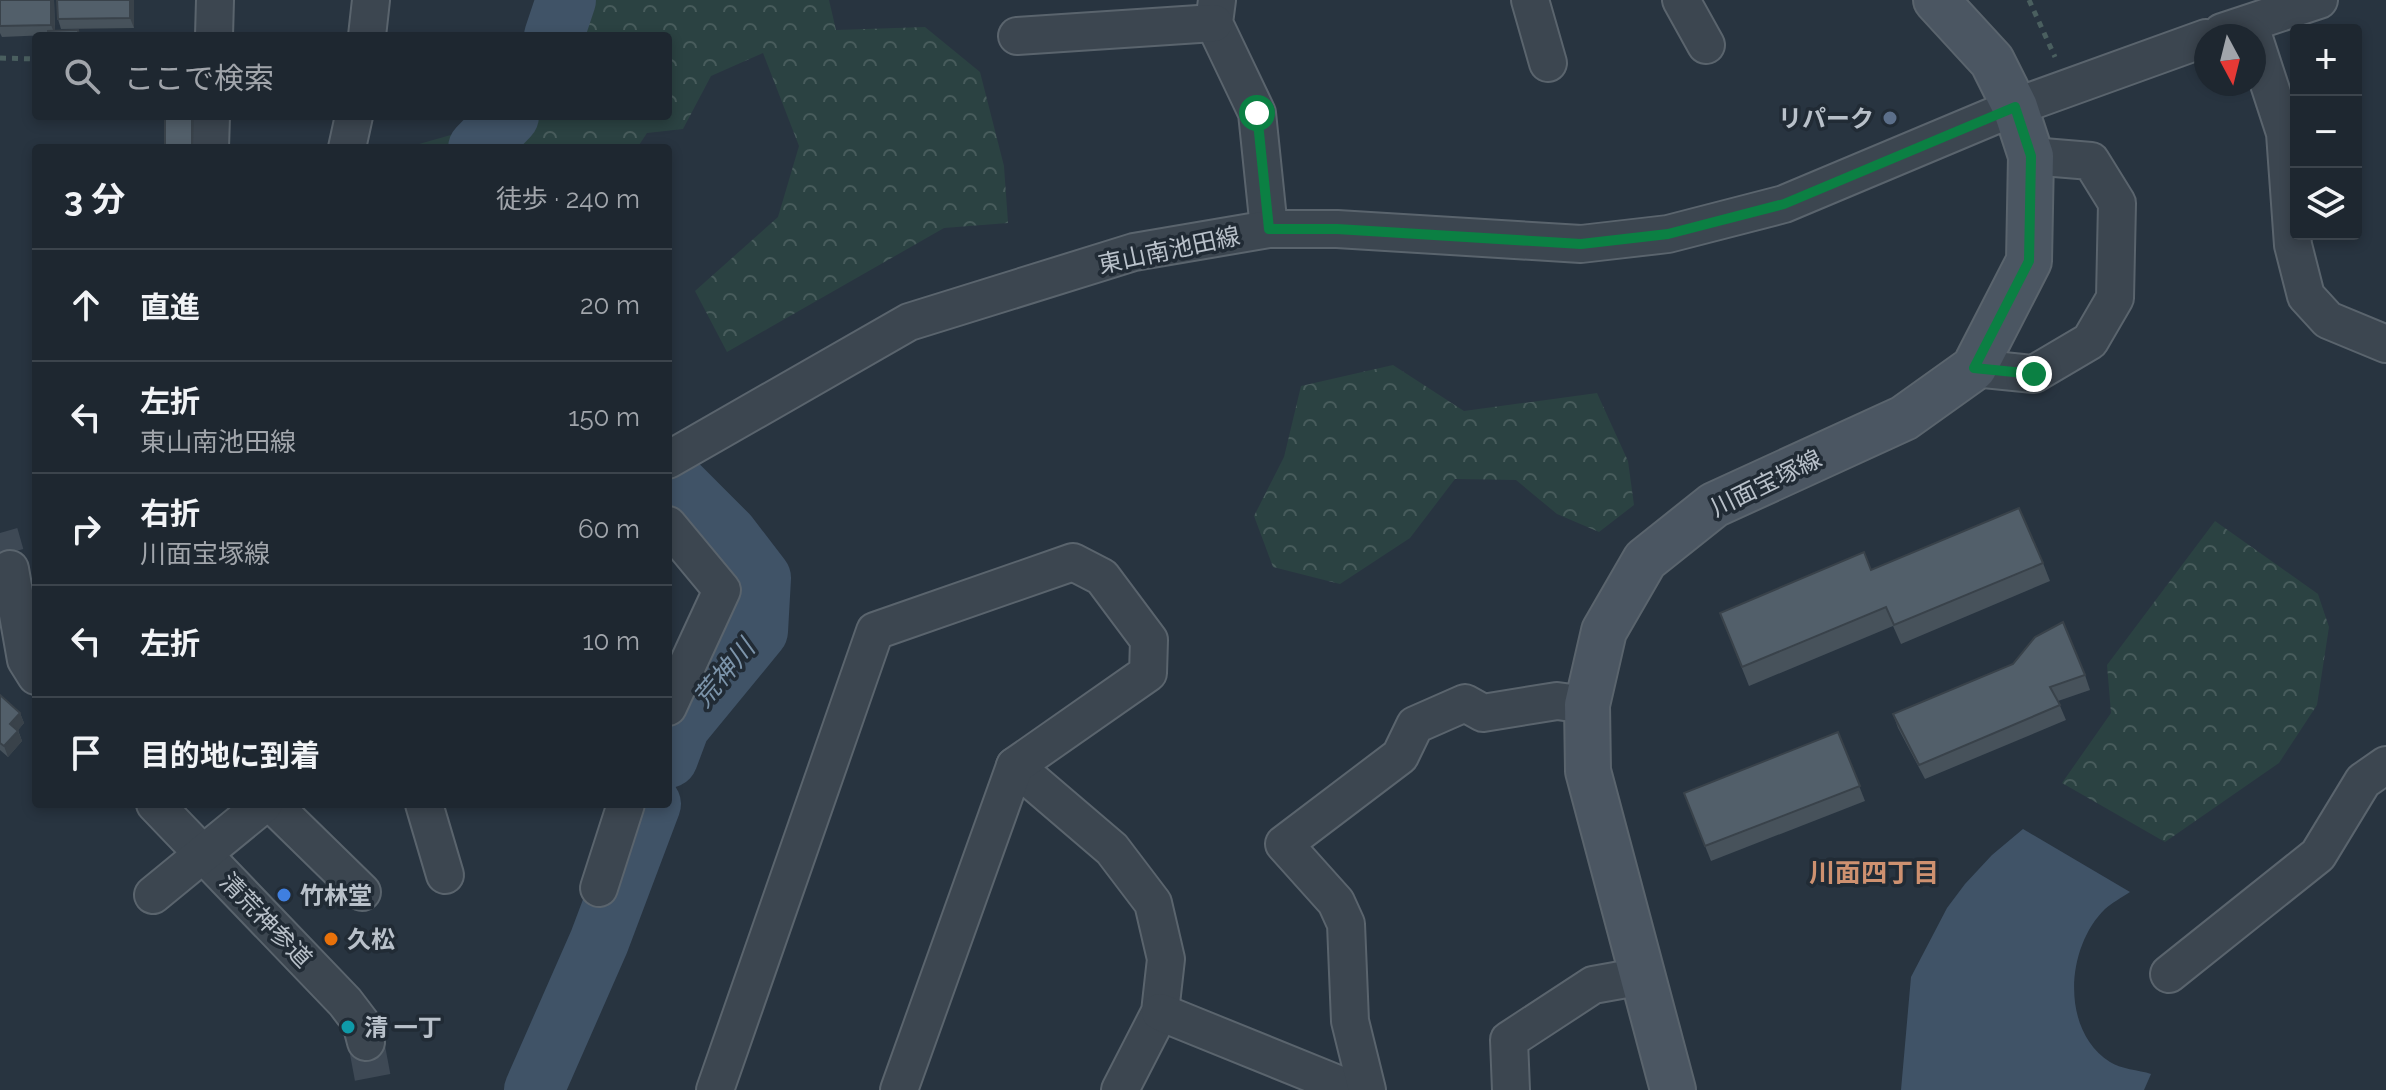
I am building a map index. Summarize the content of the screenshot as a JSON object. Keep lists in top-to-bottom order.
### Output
{
  "streets": {
    "street": ["東山南池田線", "川面宝塚線", "清荒神参道"]
  },
  "crossings": [
    ["東山南池田線", "川面宝塚線"]
  ],
  "districts": ["川面四丁目"],
  "water": ["荒神川"],
  "places": [
    "リパーク",
    "竹林堂",
    "久松",
    "清 一丁"
  ],
  "north": "bottom",
  "page": {
    "map_buttons": ["+", "−"],
    "search": "ここで検索",
    "heading": ["3 分", "徒歩 · 240 m"],
    "list": [
      ["直進", "20 m"],
      ["左折", "東山南池田線", "150 m"],
      ["右折", "川面宝塚線", "60 m"],
      ["左折", "10 m"],
      "目的地に到着"
    ]
  }
}
